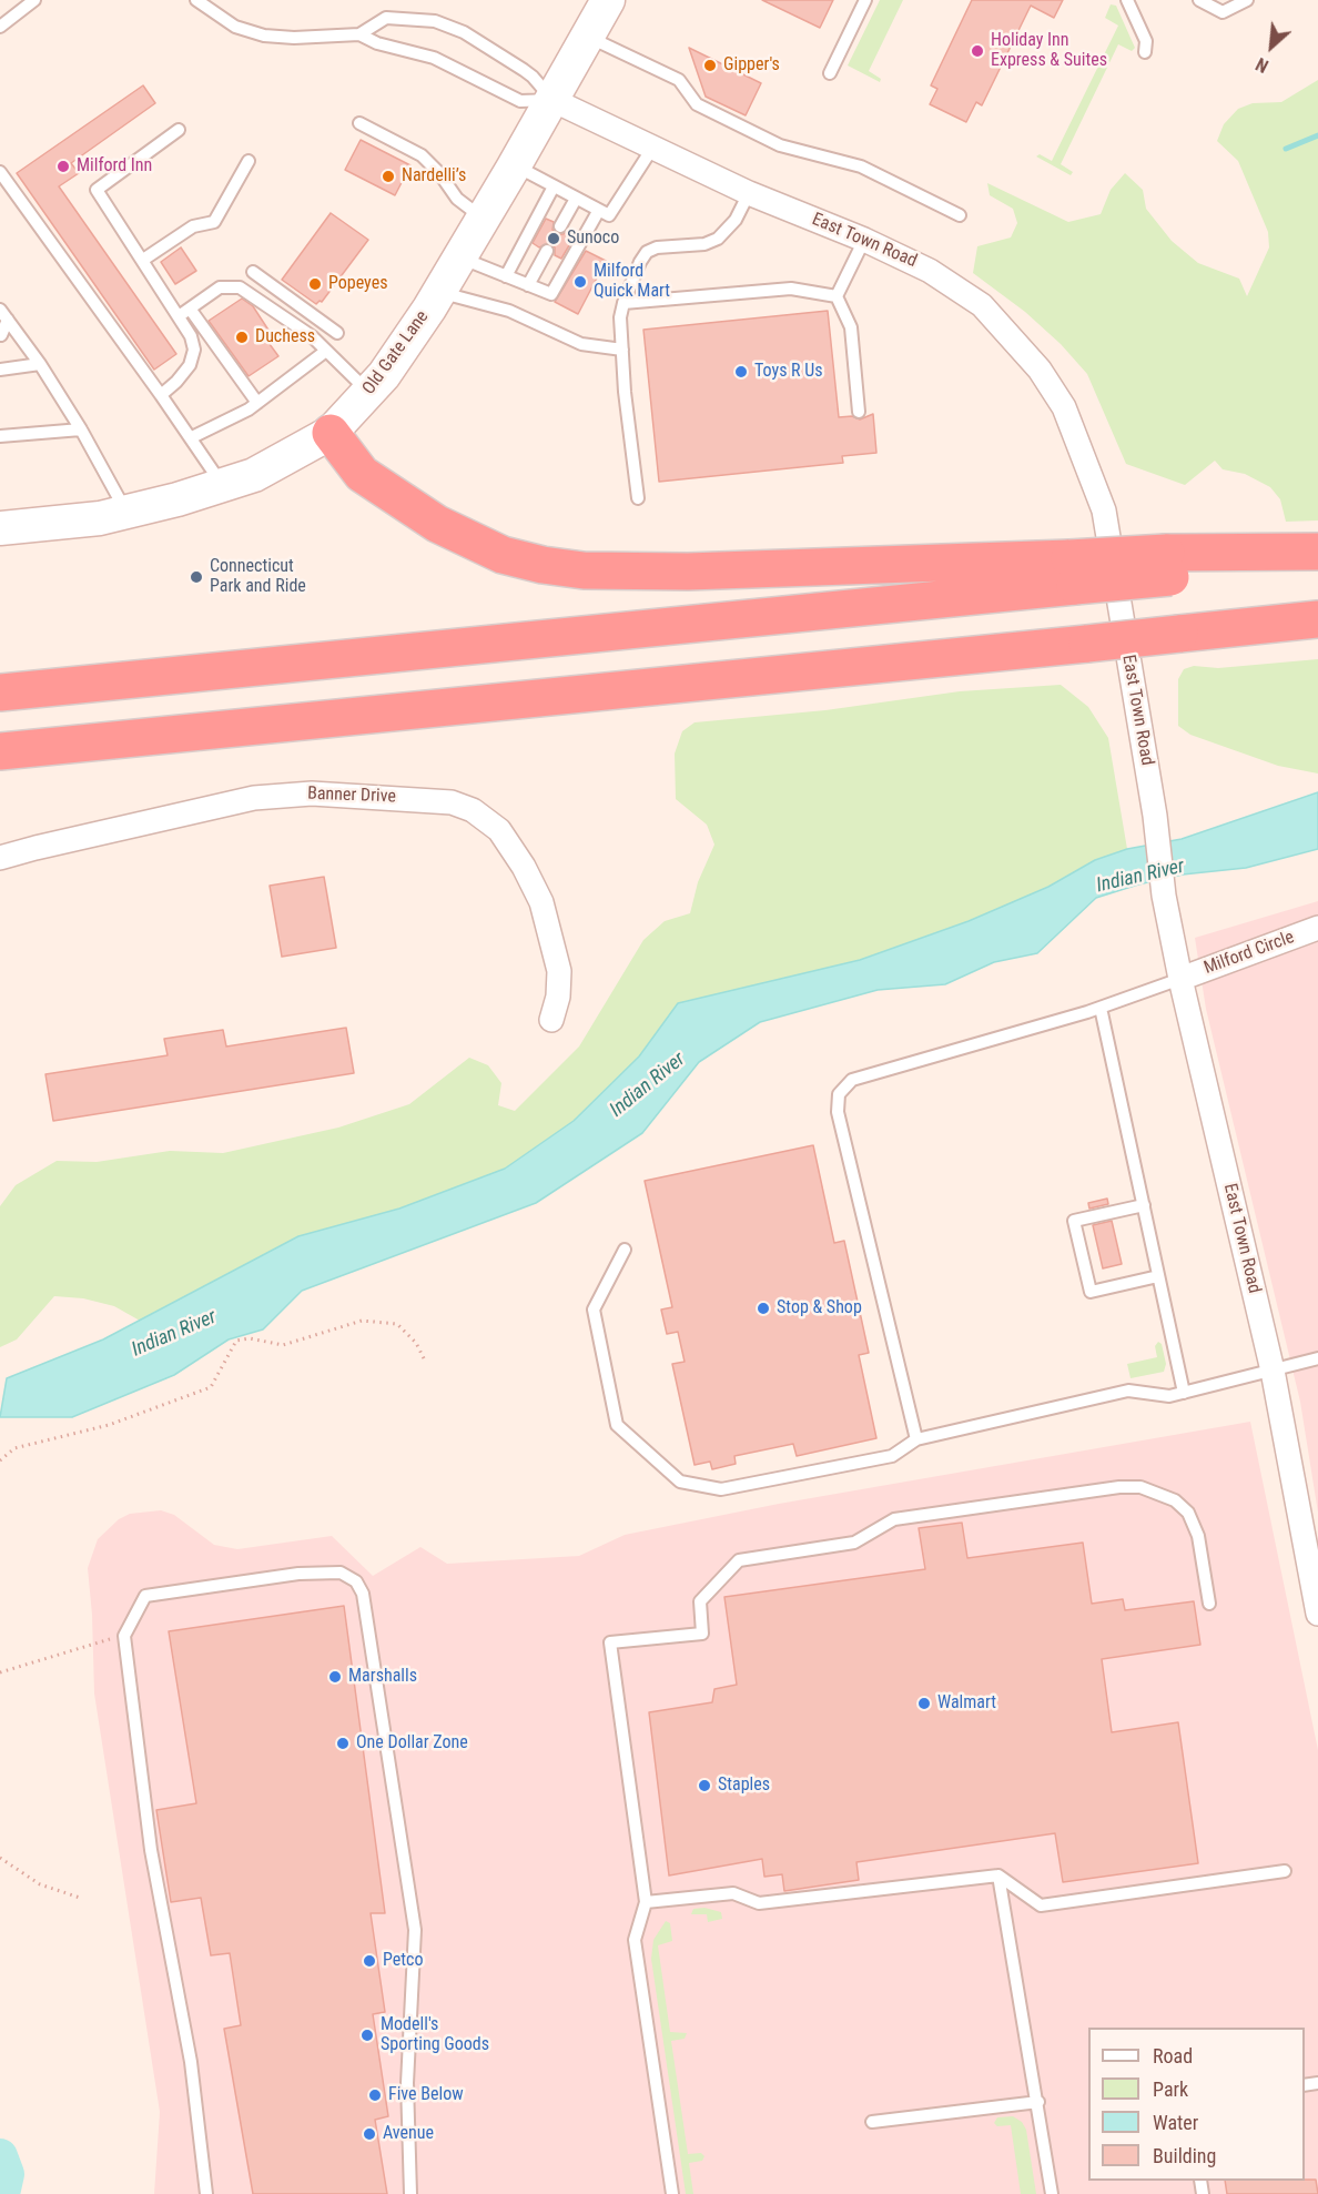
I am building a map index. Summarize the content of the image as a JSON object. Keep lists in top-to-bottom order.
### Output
{
  "streets": {
    "main road": ["Old Gate Lane"],
    "street": ["East Town Road", "Banner Drive", "Milford Circle"]
  },
  "crossings": [
    ["East Town Road", "Old Gate Lane"],
    ["East Town Road", "Milford Circle"]
  ],
  "water": ["Indian River"],
  "places": [
    "Holiday Inn Express & Suites",
    "Gipper's",
    "Milford Inn",
    "Nardelli’s",
    "Sunoco",
    "Milford Quick Mart",
    "Popeyes",
    "Duchess",
    "Toys R Us",
    "Connecticut Park and Ride",
    "Stop & Shop",
    "Marshalls",
    "Walmart",
    "One Dollar Zone",
    "Staples",
    "Petco",
    "Modell's Sporting Goods",
    "Five Below",
    "Avenue"
  ],
  "legend": [
    "Road",
    "Park",
    "Water",
    "Building"
  ],
  "north": "bottom left"
}
